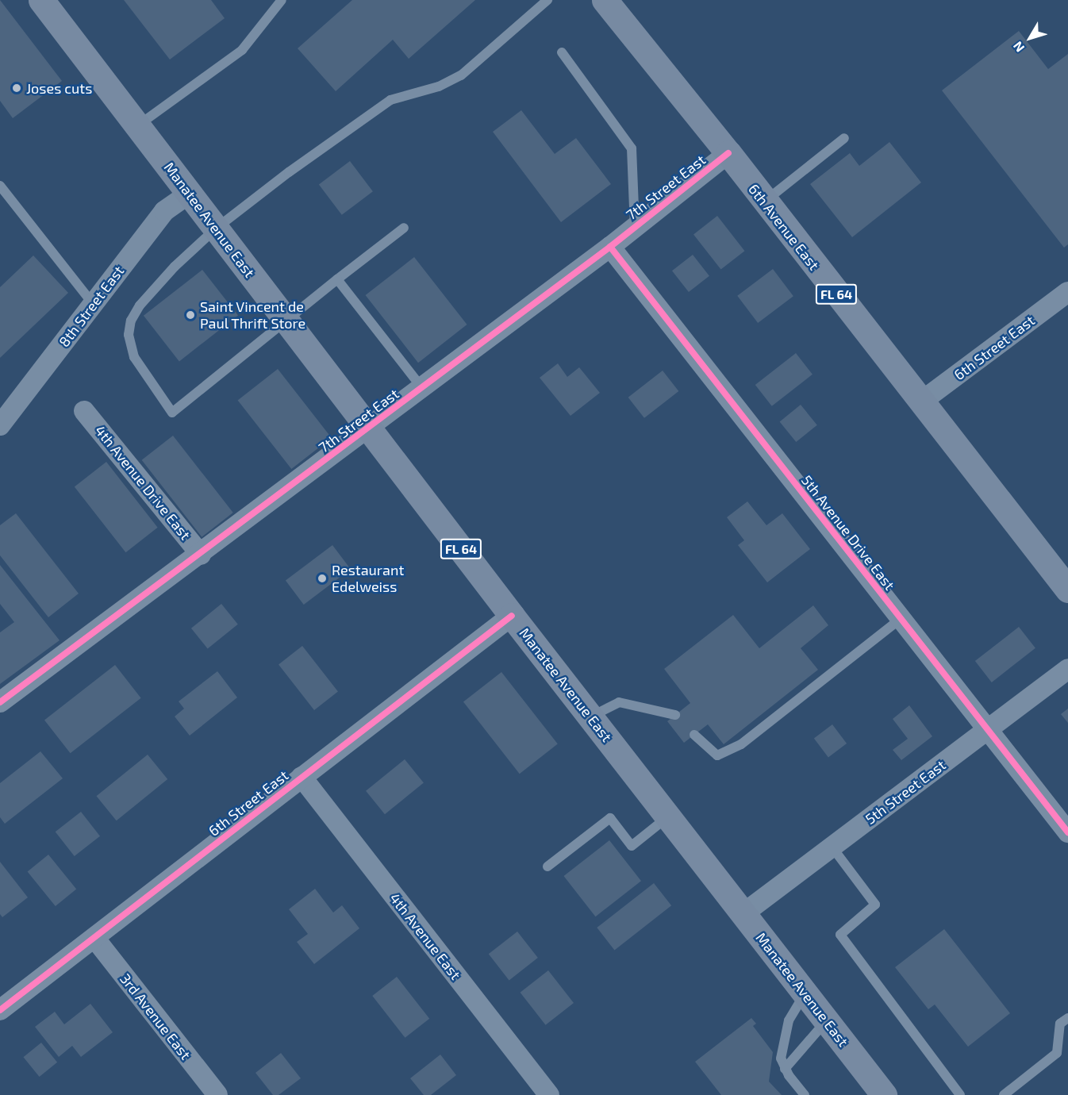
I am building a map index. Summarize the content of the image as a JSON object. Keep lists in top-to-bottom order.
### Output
{
  "streets": {
    "main road": ["Manatee Avenue East", "6th Avenue East", "FL 64"],
    "street": [
      "7th Street East",
      "8th Street East",
      "6th Street East",
      "4th Avenue Drive East",
      "5th Avenue Drive East",
      "5th Street East",
      "4th Avenue East",
      "3rd Avenue East"
    ]
  },
  "crossings": [
    ["7th Street East", "Manatee Avenue East"],
    ["7th Street East", "6th Avenue East"],
    ["7th Street East", "4th Avenue Drive East"],
    ["7th Street East", "5th Avenue Drive East"],
    ["Manatee Avenue East", "8th Street East"],
    ["Manatee Avenue East", "6th Street East"],
    ["Manatee Avenue East", "5th Street East"],
    ["6th Avenue East", "6th Street East"],
    ["6th Street East", "4th Avenue East"],
    ["6th Street East", "3rd Avenue East"],
    ["5th Avenue Drive East", "5th Street East"]
  ],
  "places": ["Joses cuts", "Saint Vincent de Paul Thrift Store", "Restaurant Edelweiss"],
  "north": "bottom left"
}
